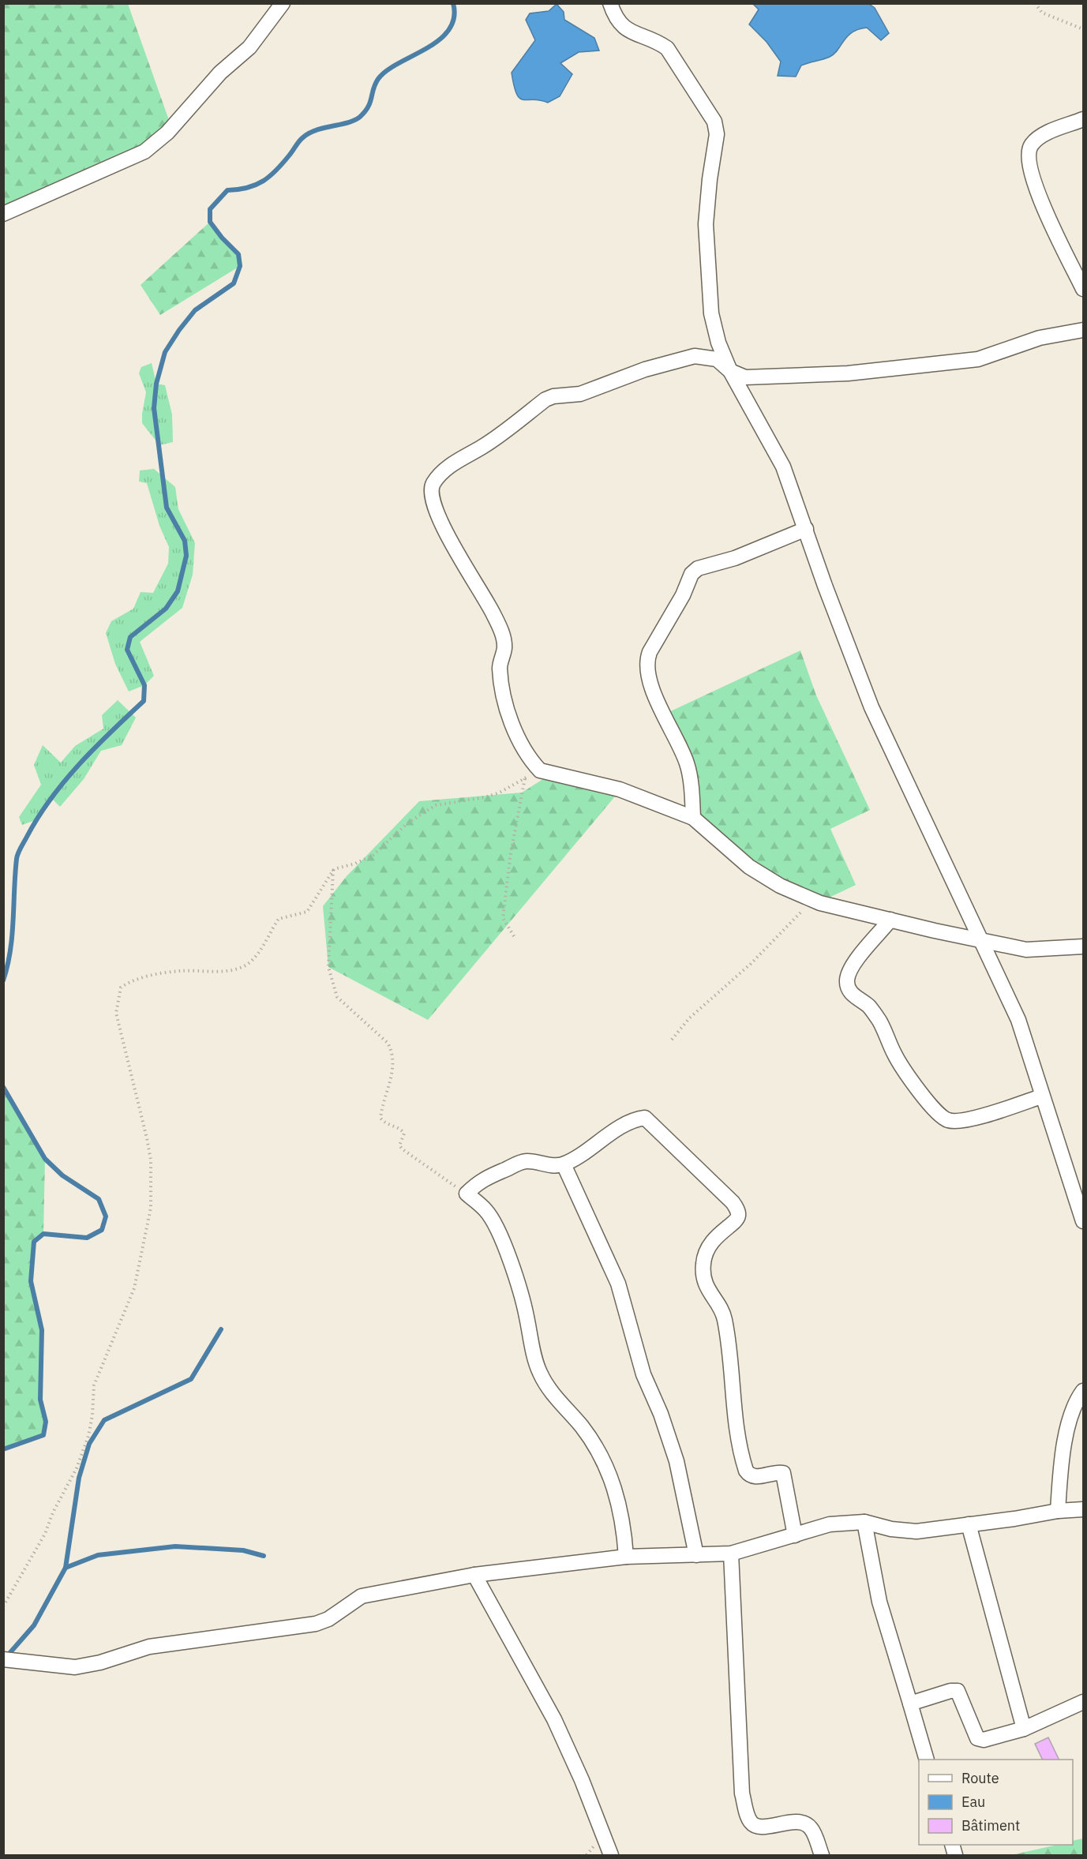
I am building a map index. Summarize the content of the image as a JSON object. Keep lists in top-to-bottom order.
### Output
{
  "legend": ["Route", "Eau", "Bâtiment"]
}
